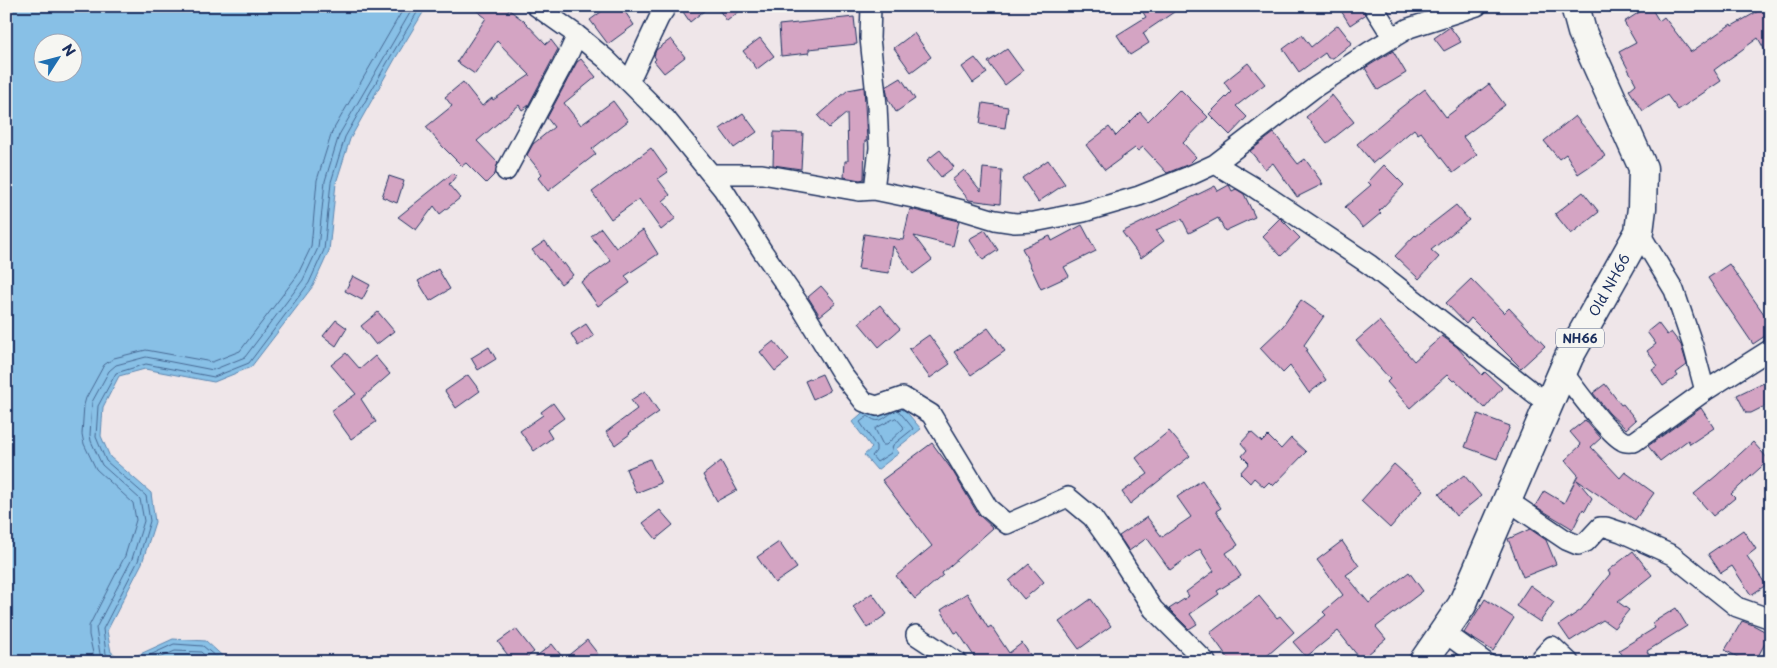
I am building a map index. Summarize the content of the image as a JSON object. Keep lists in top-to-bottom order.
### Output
{
  "streets": {
    "main road": ["Old NH66", "NH66"]
  },
  "north": "top right"
}
